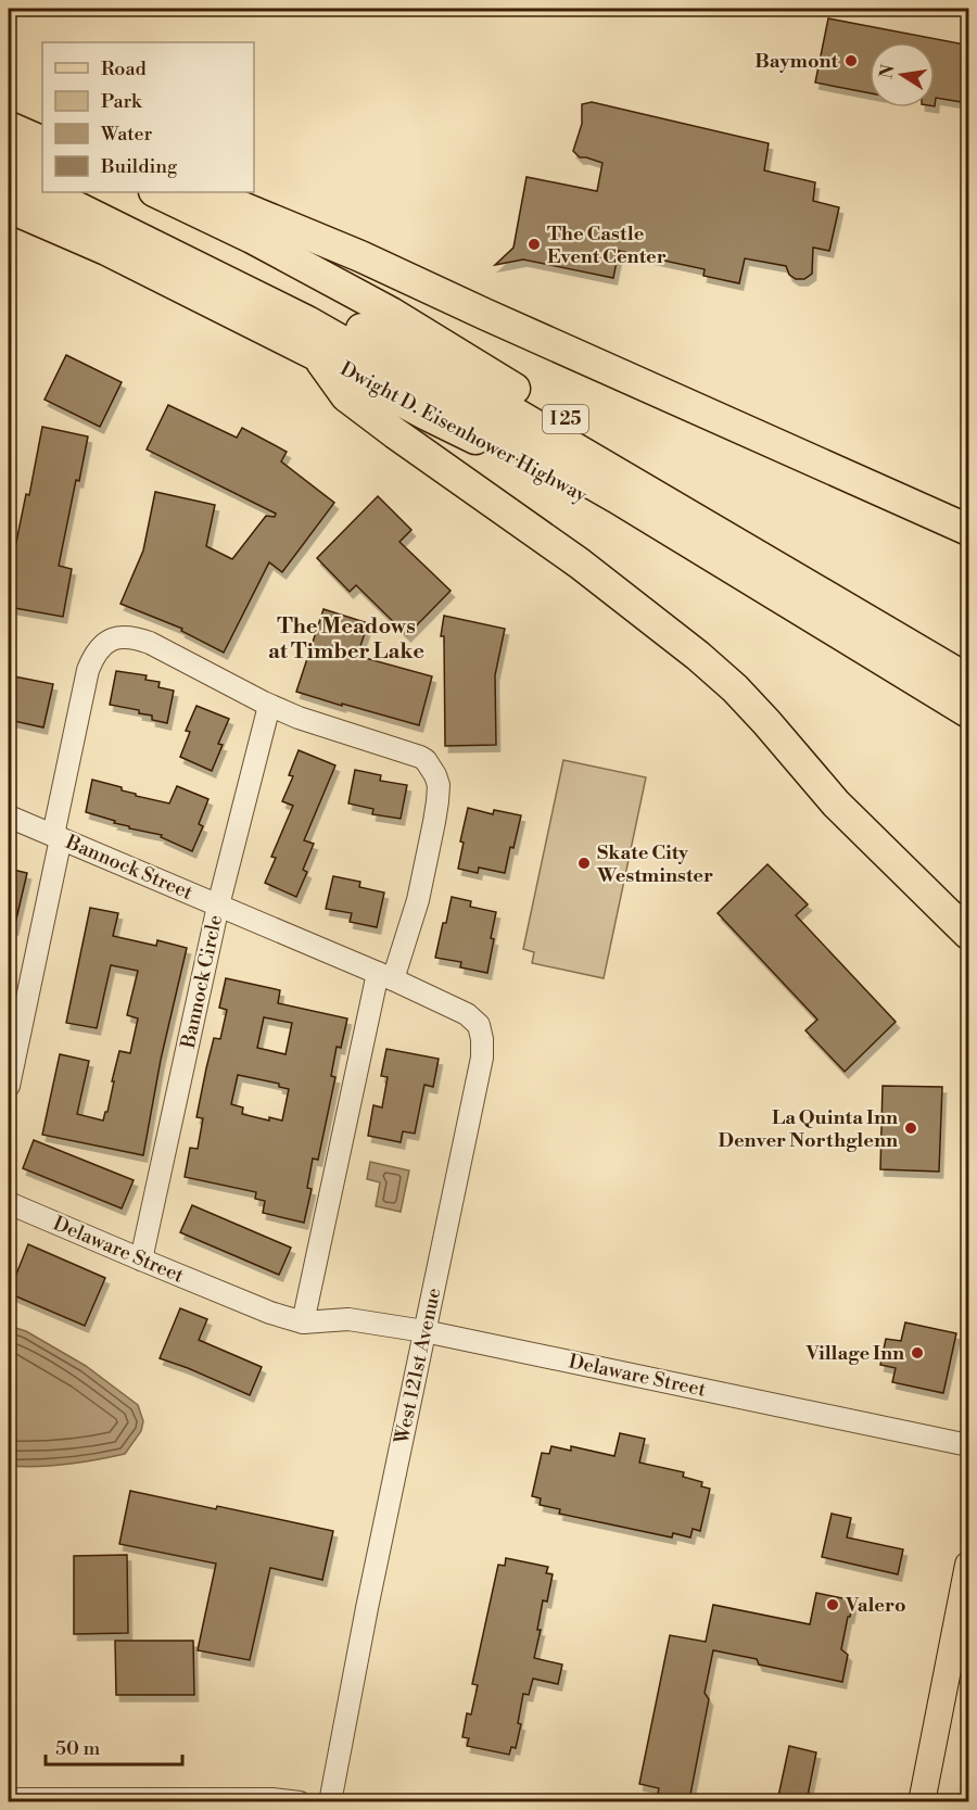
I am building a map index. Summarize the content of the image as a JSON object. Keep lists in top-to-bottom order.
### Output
{
  "streets": {
    "highway": ["I 25", "Dwight D. Eisenhower Highway"],
    "street": [
      "Bannock Street",
      "Bannock Circle",
      "Delaware Street",
      "West 121st Avenue"
    ]
  },
  "crossings": [
    ["Bannock Street", "Bannock Circle"],
    ["Bannock Street", "West 121st Avenue"],
    ["Bannock Circle", "Delaware Street"],
    ["Delaware Street", "West 121st Avenue"]
  ],
  "districts": ["The Meadows at Timber Lake"],
  "places": [
    "Baymont",
    "The Castle Event Center",
    "Skate City Westminster",
    "La Quinta Inn Denver Northglenn",
    "Village Inn",
    "Valero"
  ],
  "legend": [
    "Road",
    "Park",
    "Water",
    "Building"
  ],
  "scale_bar": "50 m",
  "north": "left"
}
